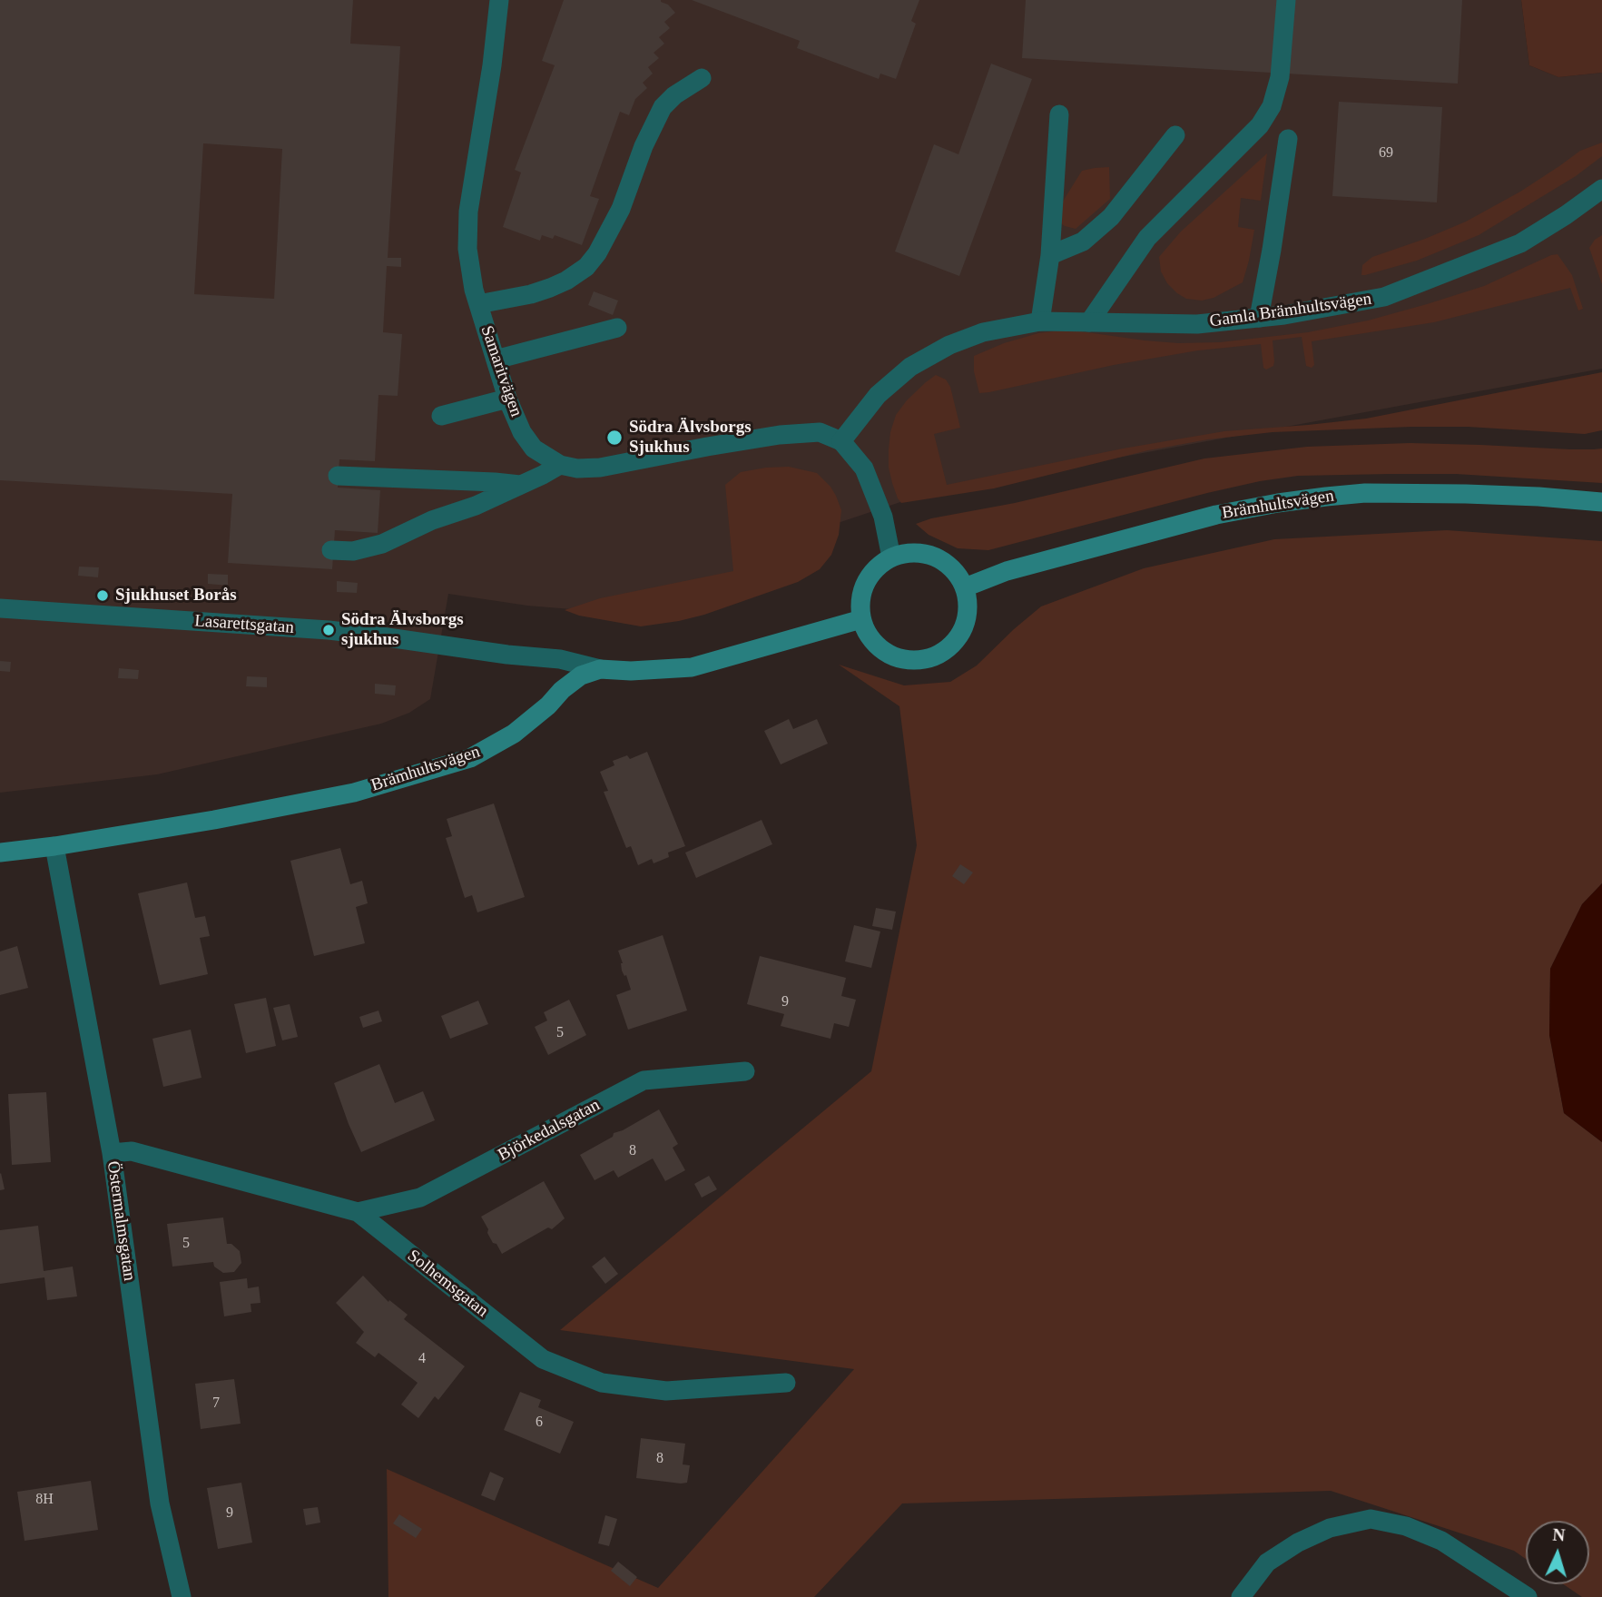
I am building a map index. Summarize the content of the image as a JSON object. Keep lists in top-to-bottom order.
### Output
{
  "streets": {
    "street": [
      "Gamla Brämhultsvägen",
      "Samaritvägen",
      "Brämhultsvägen",
      "Lasarettsgatan",
      "Björkedalsgatan",
      "Östermalmsgatan",
      "Solhemsgatan"
    ]
  },
  "crossings": [
    ["Gamla Brämhultsvägen", "Samaritvägen"],
    ["Brämhultsvägen", "Lasarettsgatan"],
    ["Brämhultsvägen", "Östermalmsgatan"],
    ["Björkedalsgatan", "Solhemsgatan"],
    ["Östermalmsgatan", "Solhemsgatan"]
  ],
  "places": ["Södra Älvsborgs Sjukhus", "Sjukhuset Borås", "Södra Älvsborgs sjukhus"],
  "house_numbers": [
    "69",
    "9",
    "5",
    "8",
    "5",
    "4",
    "7",
    "6",
    "8",
    "8H",
    "9"
  ],
  "north": "top"
}
